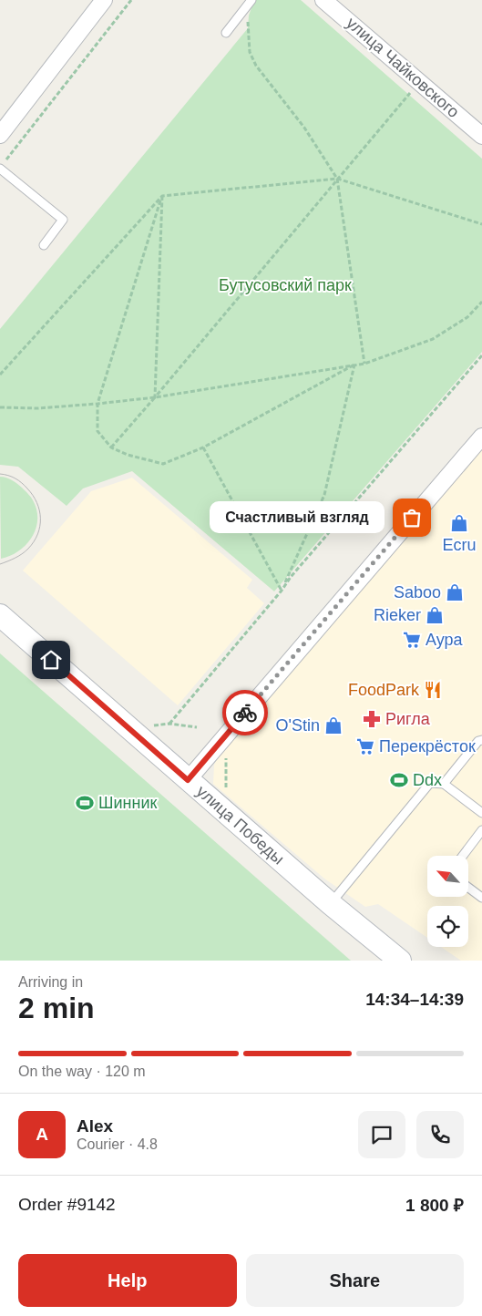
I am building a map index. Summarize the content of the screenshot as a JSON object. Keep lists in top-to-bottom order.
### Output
{
  "streets": {
    "main road": ["улица Победы"],
    "street": ["улица Чайковского"]
  },
  "parks": ["Бутусовский парк"],
  "places": {
    "other": ["Счастливый взгляд"],
    "shop": [
      "Ecru",
      "Saboo",
      "Rieker",
      "O'Stin"
    ],
    "supermarket": ["Аура", "Перекрёсток"],
    "restaurant": ["FoodPark"],
    "pharmacy": ["Ригла"],
    "sports": ["Ddx", "Шинник"]
  },
  "north": "top left",
  "page": {
    "bubble": "Счастливый взгляд",
    "heading": ["2 min", "Arriving in", "14:34–14:39"],
    "panel": [
      "Alex",
      "Courier · 4.8",
      "Order #9142",
      "1 800 ₽"
    ],
    "bar": "On the way · 120 m",
    "round": "A",
    "buttons": ["Help", "Share"]
  }
}
